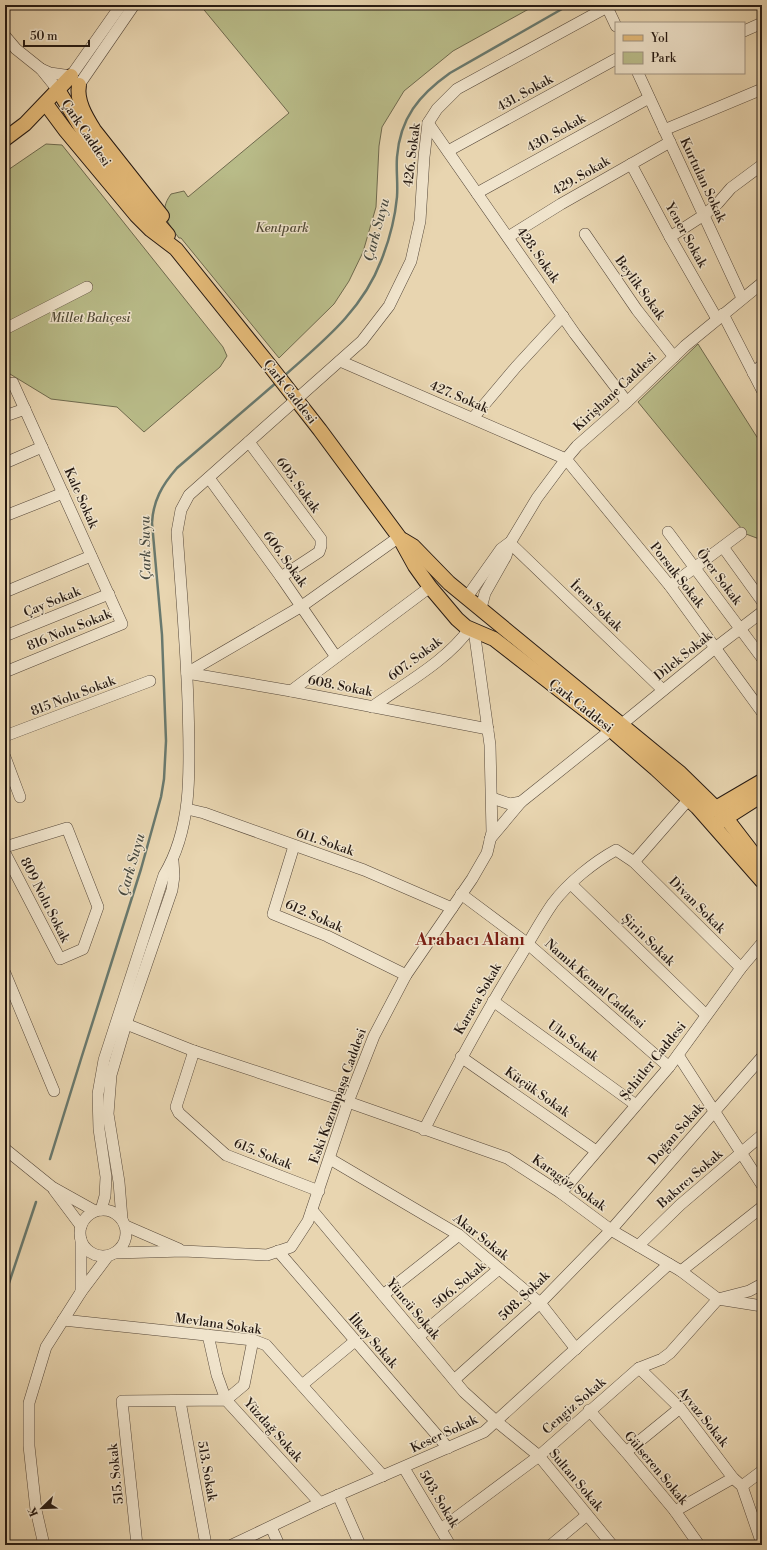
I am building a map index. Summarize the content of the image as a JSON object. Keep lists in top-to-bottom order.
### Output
{
  "streets": {
    "main road": ["Çark Caddesi"],
    "street": [
      "431. Sokak",
      "430. Sokak",
      "426. Sokak",
      "429. Sokak",
      "Kurtulan Sokak",
      "Yener Sokak",
      "428. Sokak",
      "Beylik Sokak",
      "Kirişhane Caddesi",
      "427. Sokak",
      "605. Sokak",
      "Kale Sokak",
      "606. Sokak",
      "Porsuk Sokak",
      "Örer Sokak",
      "Çay Sokak",
      "İrem Sokak",
      "816 Nolu Sokak",
      "Dilek Sokak",
      "607. Sokak",
      "608. Sokak",
      "815 Nolu Sokak",
      "611. Sokak",
      "809 Nolu Sokak",
      "Divan Sokak",
      "612. Sokak",
      "Şirin Sokak",
      "Namık Kemal Caddesi",
      "Karaca Sokak",
      "Ulu Sokak",
      "Şehitler Caddesi",
      "Küçük Sokak",
      "Eski Kazımpaşa Caddesi",
      "Doğan Sokak",
      "615. Sokak",
      "Bakırcı Sokak",
      "Karagöz Sokak",
      "Akar Sokak",
      "506. Sokak",
      "508. Sokak",
      "Yüncü Sokak",
      "Mevlana Sokak",
      "İlkay Sokak",
      "Cengiz Sokak",
      "Ayvaz Sokak",
      "Yüzdağ Sokak",
      "Keser Sokak",
      "Gülseren Sokak",
      "513. Sokak",
      "515. Sokak",
      "Sultan Sokak",
      "503. Sokak"
    ]
  },
  "crossings": [
    ["431. Sokak", "428. Sokak"],
    ["Çark Caddesi", "426. Sokak"],
    ["Çark Caddesi", "Kirişhane Caddesi"],
    ["Çark Caddesi", "Dilek Sokak"],
    ["Çark Caddesi", "607. Sokak"],
    ["Çark Caddesi", "Eski Kazımpaşa Caddesi"],
    ["430. Sokak", "Kurtulan Sokak"],
    ["430. Sokak", "428. Sokak"],
    ["426. Sokak", "428. Sokak"],
    ["426. Sokak", "427. Sokak"],
    ["426. Sokak", "605. Sokak"],
    ["426. Sokak", "606. Sokak"],
    ["426. Sokak", "608. Sokak"],
    ["426. Sokak", "611. Sokak"],
    ["429. Sokak", "Kurtulan Sokak"],
    ["429. Sokak", "Yener Sokak"],
    ["429. Sokak", "428. Sokak"],
    ["Kurtulan Sokak", "Kirişhane Caddesi"],
    ["Yener Sokak", "Kirişhane Caddesi"],
    ["428. Sokak", "Kirişhane Caddesi"],
    ["Beylik Sokak", "Kirişhane Caddesi"],
    ["Kirişhane Caddesi", "427. Sokak"],
    ["Kirişhane Caddesi", "Porsuk Sokak"],
    ["Kirişhane Caddesi", "İrem Sokak"],
    ["Kirişhane Caddesi", "607. Sokak"],
    ["Kirişhane Caddesi", "Eski Kazımpaşa Caddesi"],
    ["427. Sokak", "Porsuk Sokak"],
    ["605. Sokak", "606. Sokak"],
    ["Kale Sokak", "Çay Sokak"],
    ["Kale Sokak", "816 Nolu Sokak"],
    ["Porsuk Sokak", "Dilek Sokak"],
    ["Örer Sokak", "Dilek Sokak"],
    ["İrem Sokak", "Dilek Sokak"],
    ["Dilek Sokak", "Eski Kazımpaşa Caddesi"],
    ["607. Sokak", "608. Sokak"],
    ["607. Sokak", "Eski Kazımpaşa Caddesi"],
    ["608. Sokak", "Eski Kazımpaşa Caddesi"],
    ["611. Sokak", "612. Sokak"],
    ["611. Sokak", "Eski Kazımpaşa Caddesi"],
    ["Divan Sokak", "Karaca Sokak"],
    ["Divan Sokak", "Şehitler Caddesi"],
    ["612. Sokak", "Eski Kazımpaşa Caddesi"],
    ["Şirin Sokak", "Karaca Sokak"],
    ["Şirin Sokak", "Şehitler Caddesi"],
    ["Namık Kemal Caddesi", "Karaca Sokak"],
    ["Namık Kemal Caddesi", "Şehitler Caddesi"],
    ["Namık Kemal Caddesi", "Eski Kazımpaşa Caddesi"],
    ["Karaca Sokak", "Ulu Sokak"],
    ["Karaca Sokak", "Küçük Sokak"],
    ["Karaca Sokak", "Karagöz Sokak"],
    ["Ulu Sokak", "Şehitler Caddesi"],
    ["Şehitler Caddesi", "Küçük Sokak"],
    ["Şehitler Caddesi", "Karagöz Sokak"],
    ["Eski Kazımpaşa Caddesi", "615. Sokak"],
    ["Eski Kazımpaşa Caddesi", "Karagöz Sokak"],
    ["Eski Kazımpaşa Caddesi", "Akar Sokak"],
    ["Eski Kazımpaşa Caddesi", "Yüncü Sokak"],
    ["Eski Kazımpaşa Caddesi", "İlkay Sokak"],
    ["Doğan Sokak", "Karagöz Sokak"],
    ["Doğan Sokak", "508. Sokak"],
    ["Bakırcı Sokak", "Karagöz Sokak"],
    ["Karagöz Sokak", "508. Sokak"],
    ["Karagöz Sokak", "Cengiz Sokak"],
    ["Karagöz Sokak", "Keser Sokak"],
    ["Akar Sokak", "506. Sokak"],
    ["Akar Sokak", "508. Sokak"],
    ["Akar Sokak", "Keser Sokak"],
    ["506. Sokak", "Yüncü Sokak"],
    ["508. Sokak", "Yüncü Sokak"],
    ["Yüncü Sokak", "Keser Sokak"],
    ["Yüncü Sokak", "Sultan Sokak"],
    ["Mevlana Sokak", "Keser Sokak"],
    ["İlkay Sokak", "Keser Sokak"],
    ["Cengiz Sokak", "Ayvaz Sokak"],
    ["Cengiz Sokak", "Gülseren Sokak"],
    ["Cengiz Sokak", "Sultan Sokak"],
    ["Cengiz Sokak", "503. Sokak"],
    ["Yüzdağ Sokak", "Keser Sokak"],
    ["Yüzdağ Sokak", "513. Sokak"],
    ["Yüzdağ Sokak", "515. Sokak"],
    ["Keser Sokak", "Sultan Sokak"],
    ["Keser Sokak", "503. Sokak"]
  ],
  "districts": ["Arabacı Alanı"],
  "water": ["Çark Suyu"],
  "parks": ["Kentpark", "Millet Bahçesi"],
  "legend": ["Yol", "Park"],
  "scale_bar": "50 m",
  "north": "bottom left"
}
